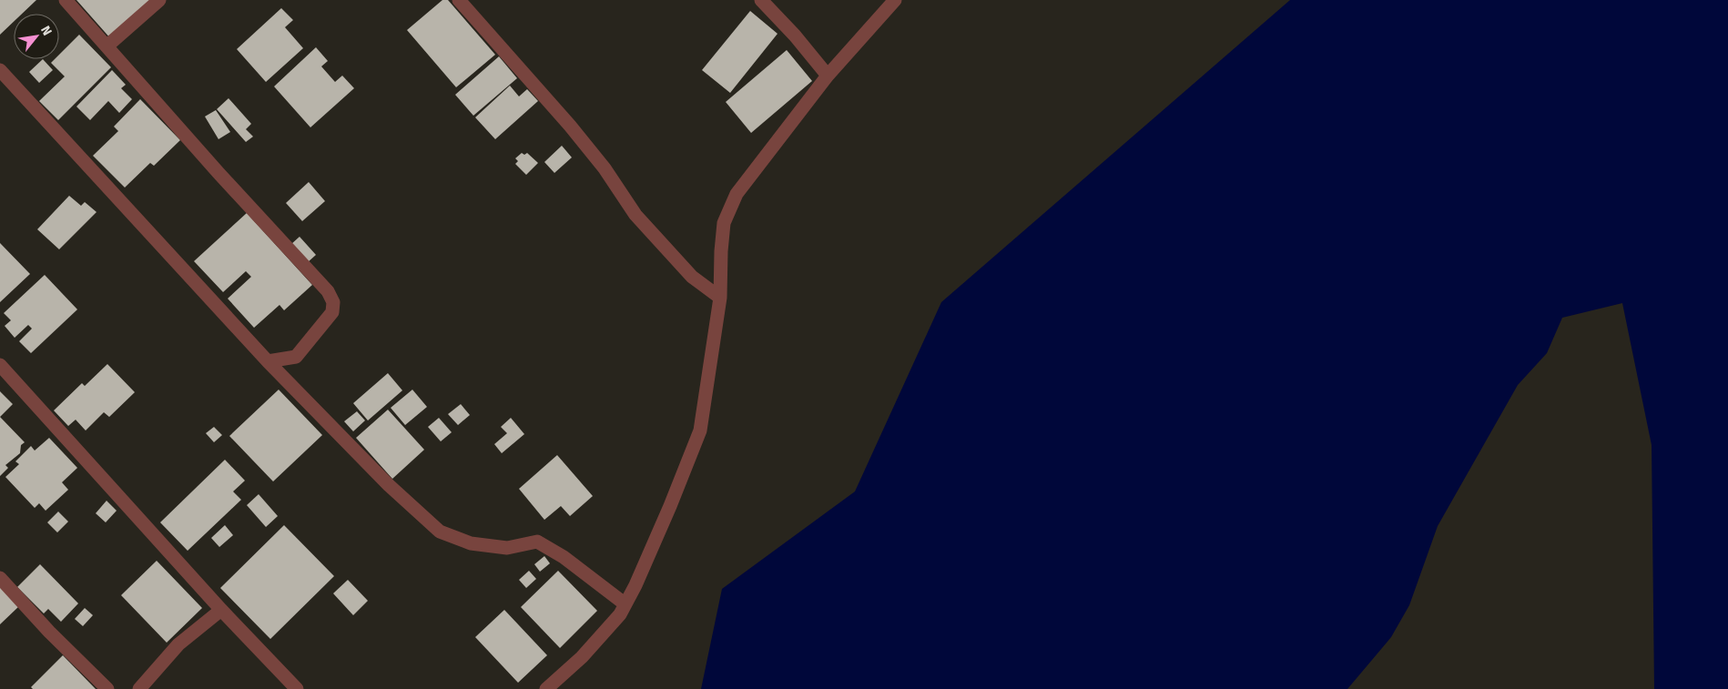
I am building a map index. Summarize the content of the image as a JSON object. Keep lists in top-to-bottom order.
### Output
{
  "north": "top right"
}
